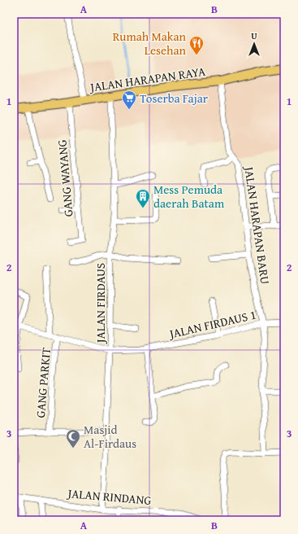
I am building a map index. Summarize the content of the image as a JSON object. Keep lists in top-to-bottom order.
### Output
{
  "streets": {
    "main road": ["JALAN HARAPAN RAYA"],
    "street": [
      "GANG WAYANG",
      "JALAN HARAPAN BARU",
      "JALAN FIRDAUS",
      "JALAN FIRDAUS 1",
      "GANG PARKIT",
      "JALAN RINDANG"
    ]
  },
  "crossings": [
    ["JALAN HARAPAN RAYA", "GANG WAYANG"],
    ["JALAN HARAPAN RAYA", "JALAN HARAPAN BARU"],
    ["JALAN HARAPAN RAYA", "JALAN FIRDAUS"],
    ["JALAN HARAPAN BARU", "JALAN FIRDAUS 1"],
    ["JALAN FIRDAUS", "JALAN FIRDAUS 1"],
    ["JALAN FIRDAUS", "JALAN RINDANG"],
    ["JALAN FIRDAUS 1", "GANG PARKIT"]
  ],
  "places": {
    "restaurant": ["Rumah Makan Lesehan"],
    "supermarket": ["Toserba Fajar"],
    "building": ["Mess Pemuda daerah Batam"],
    "mosque": ["Masjid Al-Firdaus"]
  },
  "north": "top",
  "grid": {
    "columns": ["A", "B"],
    "rows": ["1", "2", "3"]
  }
}
